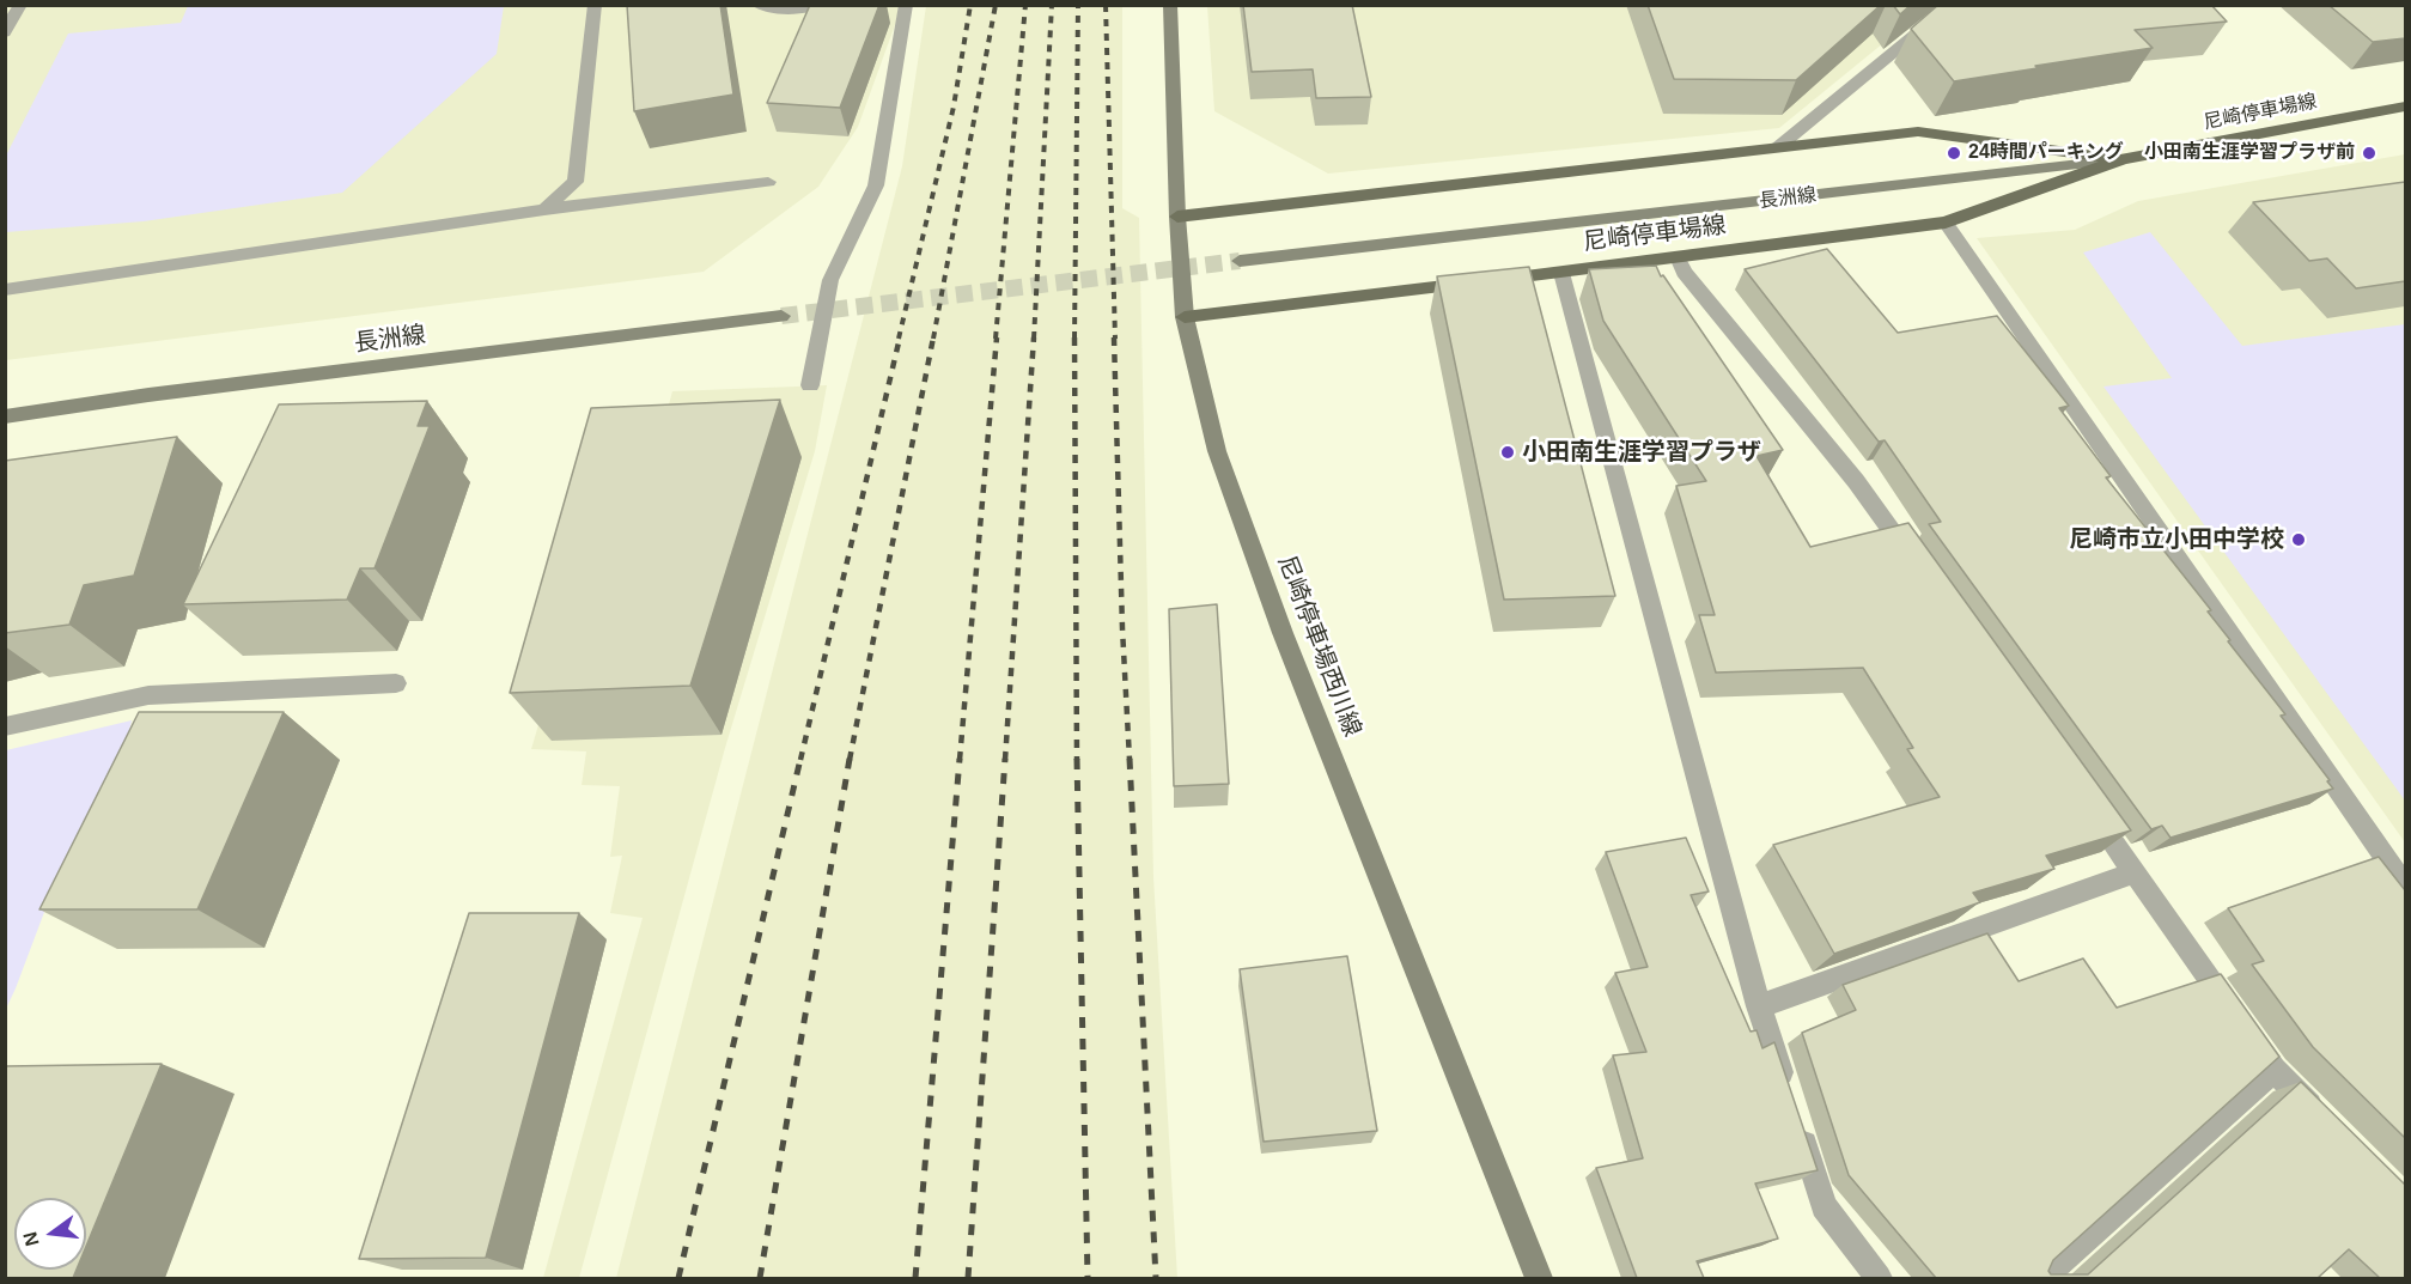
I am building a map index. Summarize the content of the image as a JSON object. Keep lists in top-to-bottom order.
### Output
{
  "streets": {
    "main road": ["尼崎停車場線"],
    "street": ["長洲線", "尼崎停車場西川線"]
  },
  "crossings": [
    ["尼崎停車場線", "長洲線"],
    ["尼崎停車場線", "尼崎停車場西川線"]
  ],
  "places": [
    "24時間パーキング",
    "小田南生涯学習プラザ前",
    "小田南生涯学習プラザ",
    "尼崎市立小田中学校"
  ],
  "north": "left"
}
